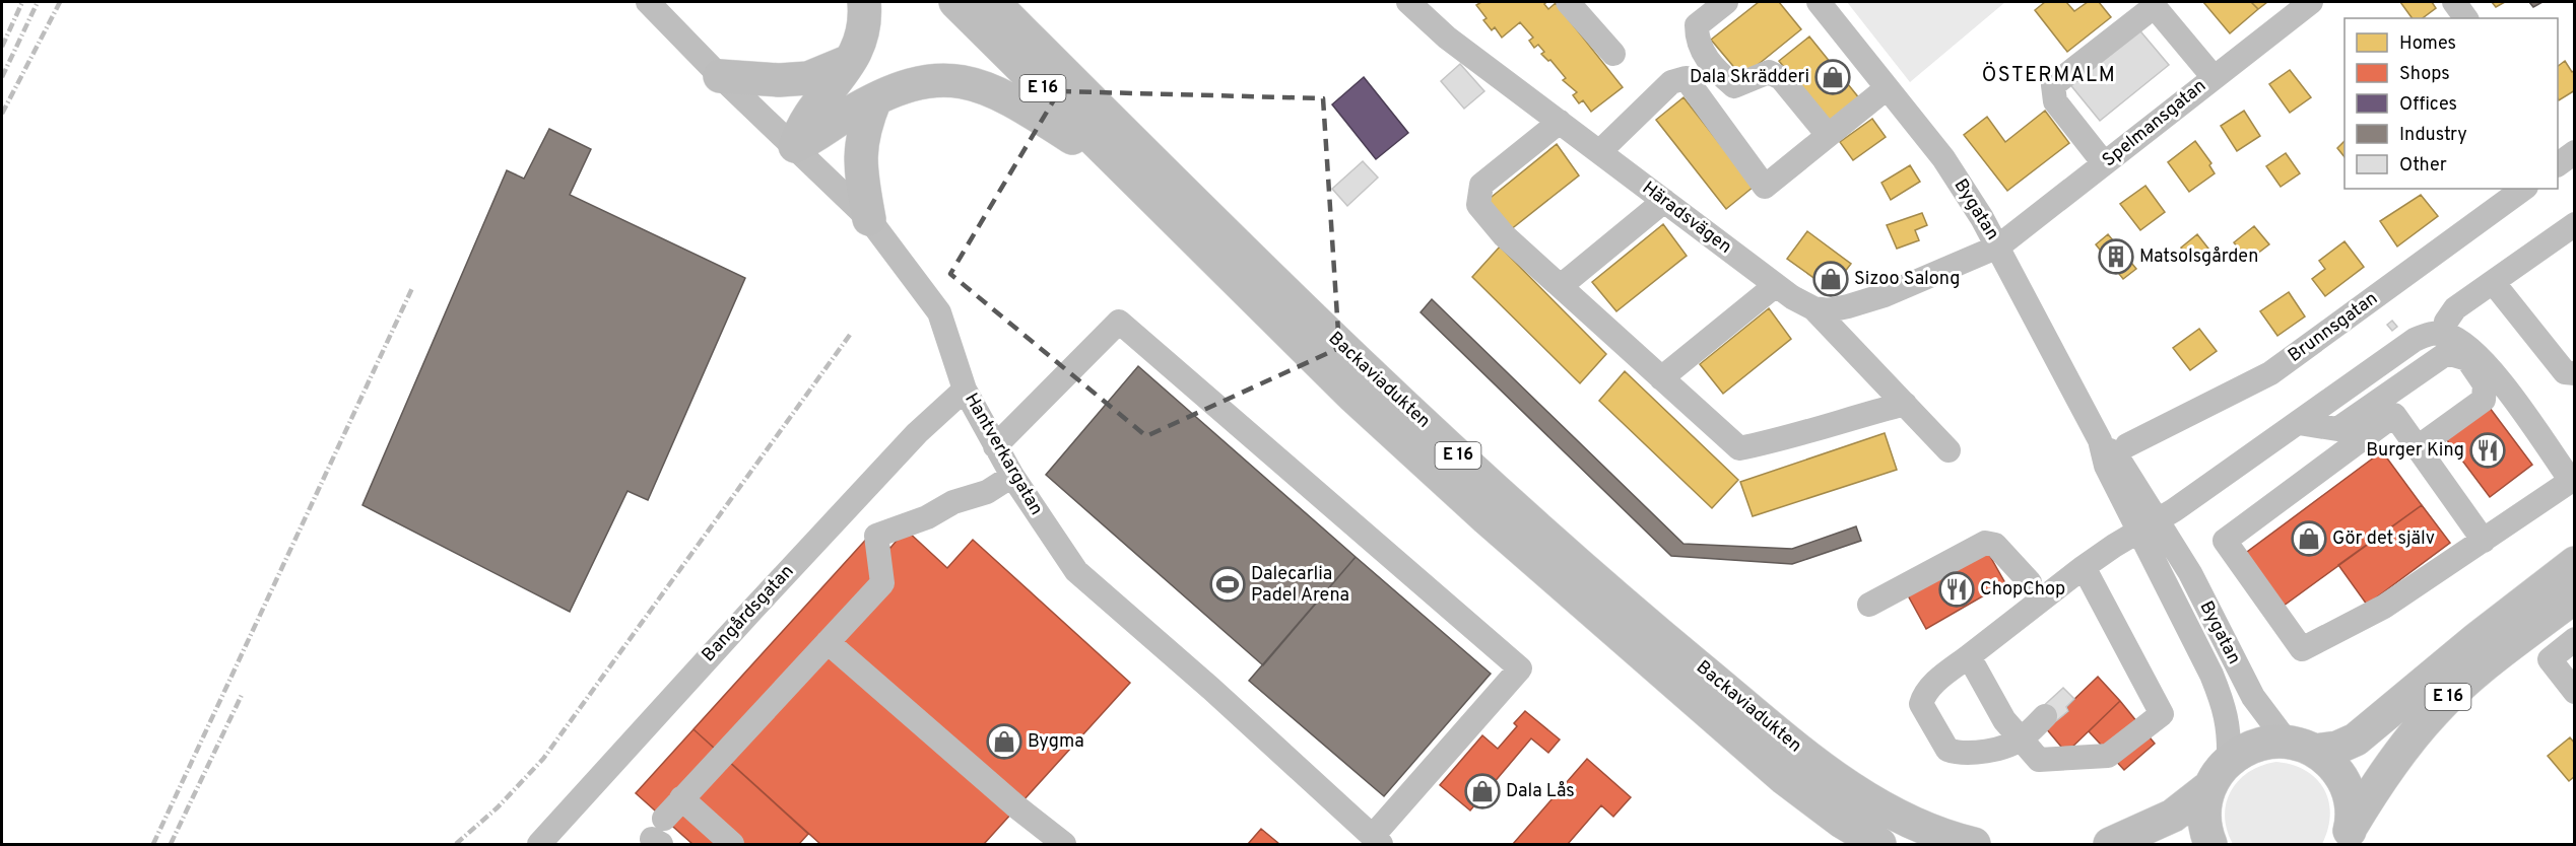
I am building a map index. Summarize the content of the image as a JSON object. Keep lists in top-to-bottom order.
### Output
{
  "streets": {
    "highway": ["E 16", "Backaviadukten"],
    "street": [
      "Spelmansgatan",
      "Bygatan",
      "Häradsvägen",
      "Brunnsgatan",
      "Hantverkargatan",
      "Bangårdsgatan"
    ]
  },
  "crossings": [
    ["E 16", "Bygatan"],
    ["Spelmansgatan", "Bygatan"],
    ["Hantverkargatan", "Bangårdsgatan"]
  ],
  "districts": ["ÖSTERMALM"],
  "places": {
    "shop": [
      "Dala Skrädderi",
      "Sizoo Salong",
      "Gör det själv",
      "Bygma",
      "Dala Lås"
    ],
    "building": ["Matsolsgården"],
    "restaurant": ["Burger King", "ChopChop"],
    "sports": ["Dalecarlia Padel Arena"]
  },
  "legend": [
    "Homes",
    "Shops",
    "Offices",
    "Industry",
    "Other"
  ]
}
